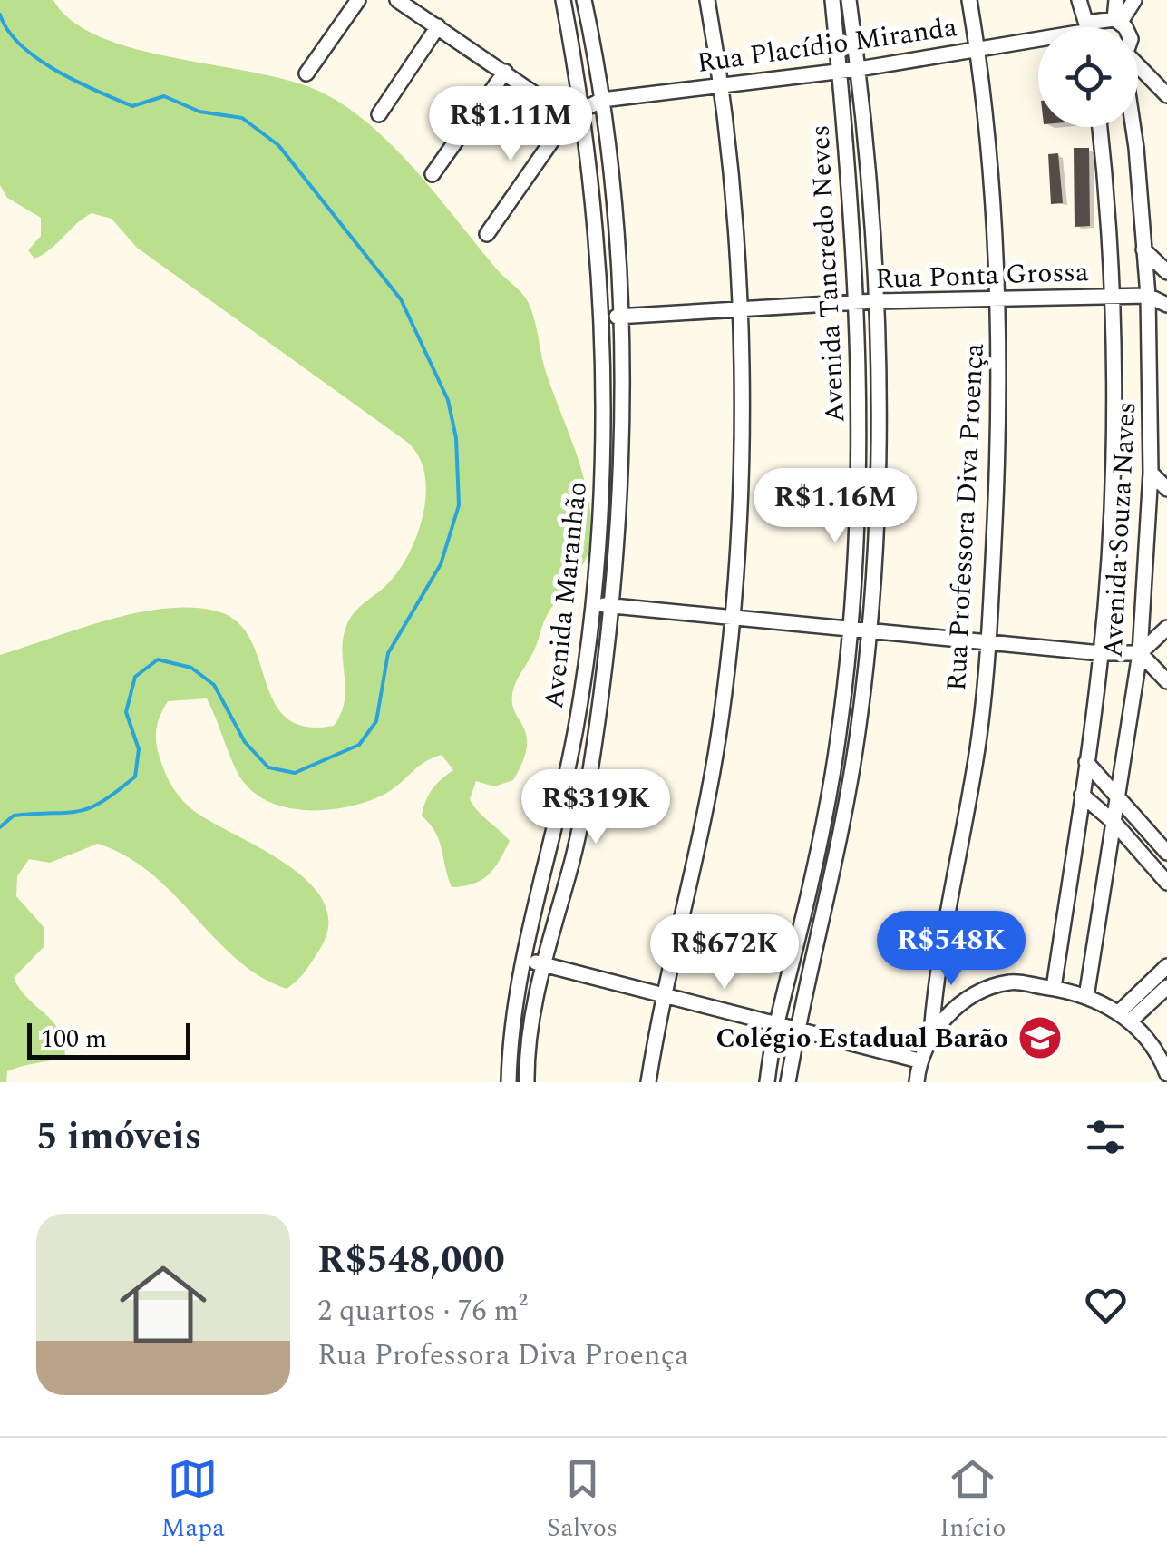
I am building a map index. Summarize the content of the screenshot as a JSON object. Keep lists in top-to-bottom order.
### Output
{
  "streets": {
    "street": [
      "Rua Placídio Miranda",
      "Avenida Tancredo Neves",
      "Rua Ponta Grossa",
      "Rua Professora Diva Proença",
      "Avenida Souza Naves",
      "Avenida Maranhão"
    ]
  },
  "crossings": [
    ["Rua Placídio Miranda", "Avenida Tancredo Neves"],
    ["Rua Placídio Miranda", "Rua Professora Diva Proença"],
    ["Rua Placídio Miranda", "Avenida Souza Naves"],
    ["Rua Placídio Miranda", "Avenida Maranhão"],
    ["Avenida Tancredo Neves", "Rua Ponta Grossa"],
    ["Rua Ponta Grossa", "Rua Professora Diva Proença"],
    ["Rua Ponta Grossa", "Avenida Souza Naves"],
    ["Rua Ponta Grossa", "Avenida Maranhão"]
  ],
  "places": {
    "school or university": ["Colégio Estadual Barão"]
  },
  "scale_bar": "100 m",
  "page": {
    "price": [
      "R$1.11M",
      "R$1.16M",
      "R$319K",
      "R$548K",
      "R$672K"
    ],
    "scale": "100 m",
    "heading": "5 imóveis",
    "list": [
      {
        "name": "R$548,000",
        "note": "2 quartos · 76 m² · Rua Professora Diva Proença"
      }
    ],
    "tabs": ["Mapa", "Salvos", "Início"]
  }
}
